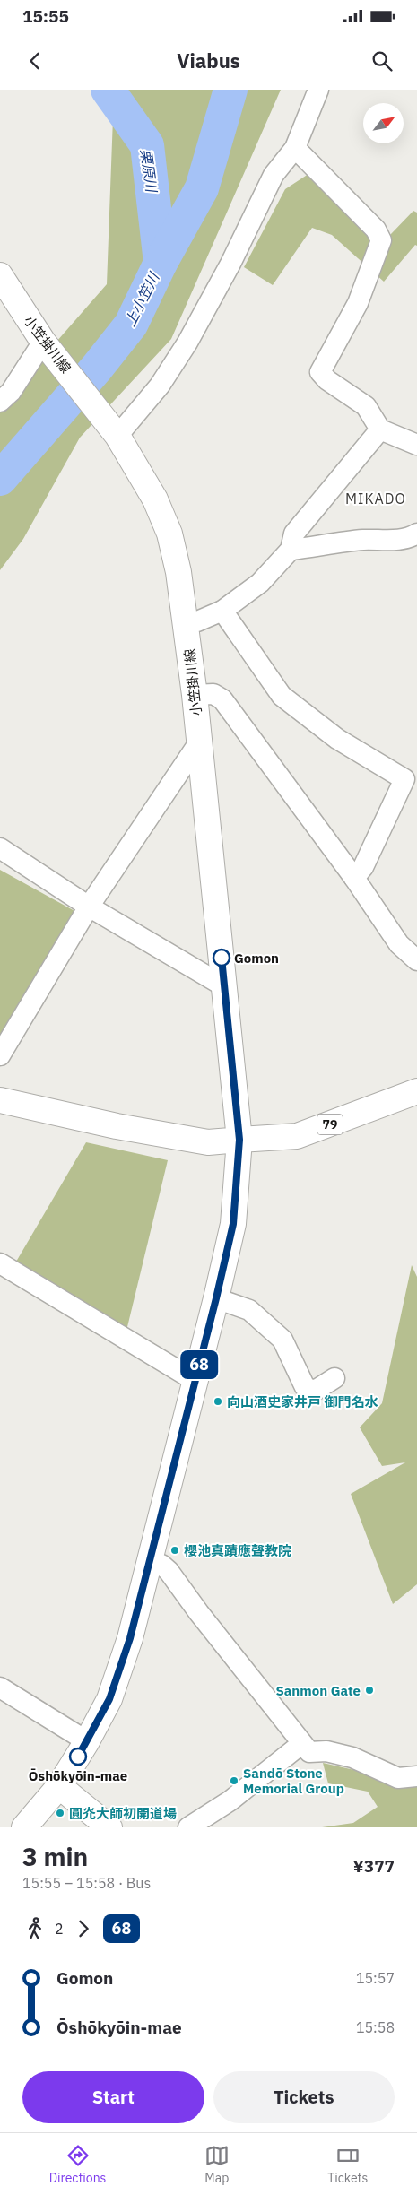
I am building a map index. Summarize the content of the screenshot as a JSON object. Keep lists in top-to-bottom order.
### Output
{
  "streets": {
    "main road": ["小笠掛川線", "79"]
  },
  "crossings": [
    ["小笠掛川線", "79"]
  ],
  "districts": ["MIKADO"],
  "water": ["栗原川", "上小笠川"],
  "places": [
    "Gomon",
    "向山酒史家井戸 御門名水",
    "櫻池真蹟應聲教院",
    "Sanmon Gate",
    "Ōshōkyōin-mae",
    "Sandō Stone Memorial Group",
    "圓灮大師初開道場"
  ],
  "lines": ["bus line 68"],
  "north": "top right",
  "page": {
    "status": "15:55",
    "header": "Viabus",
    "on_map": "68",
    "heading": ["3 min", "15:55 – 15:58 · Bus", "¥377"],
    "legs": ["2", "68"],
    "list": [
      {
        "name": "Gomon",
        "value": "15:57"
      },
      {
        "name": "Ōshōkyōin-mae",
        "value": "15:58"
      }
    ],
    "buttons": ["Start", "Tickets"],
    "tabs": ["Directions", "Map", "Tickets"]
  }
}
